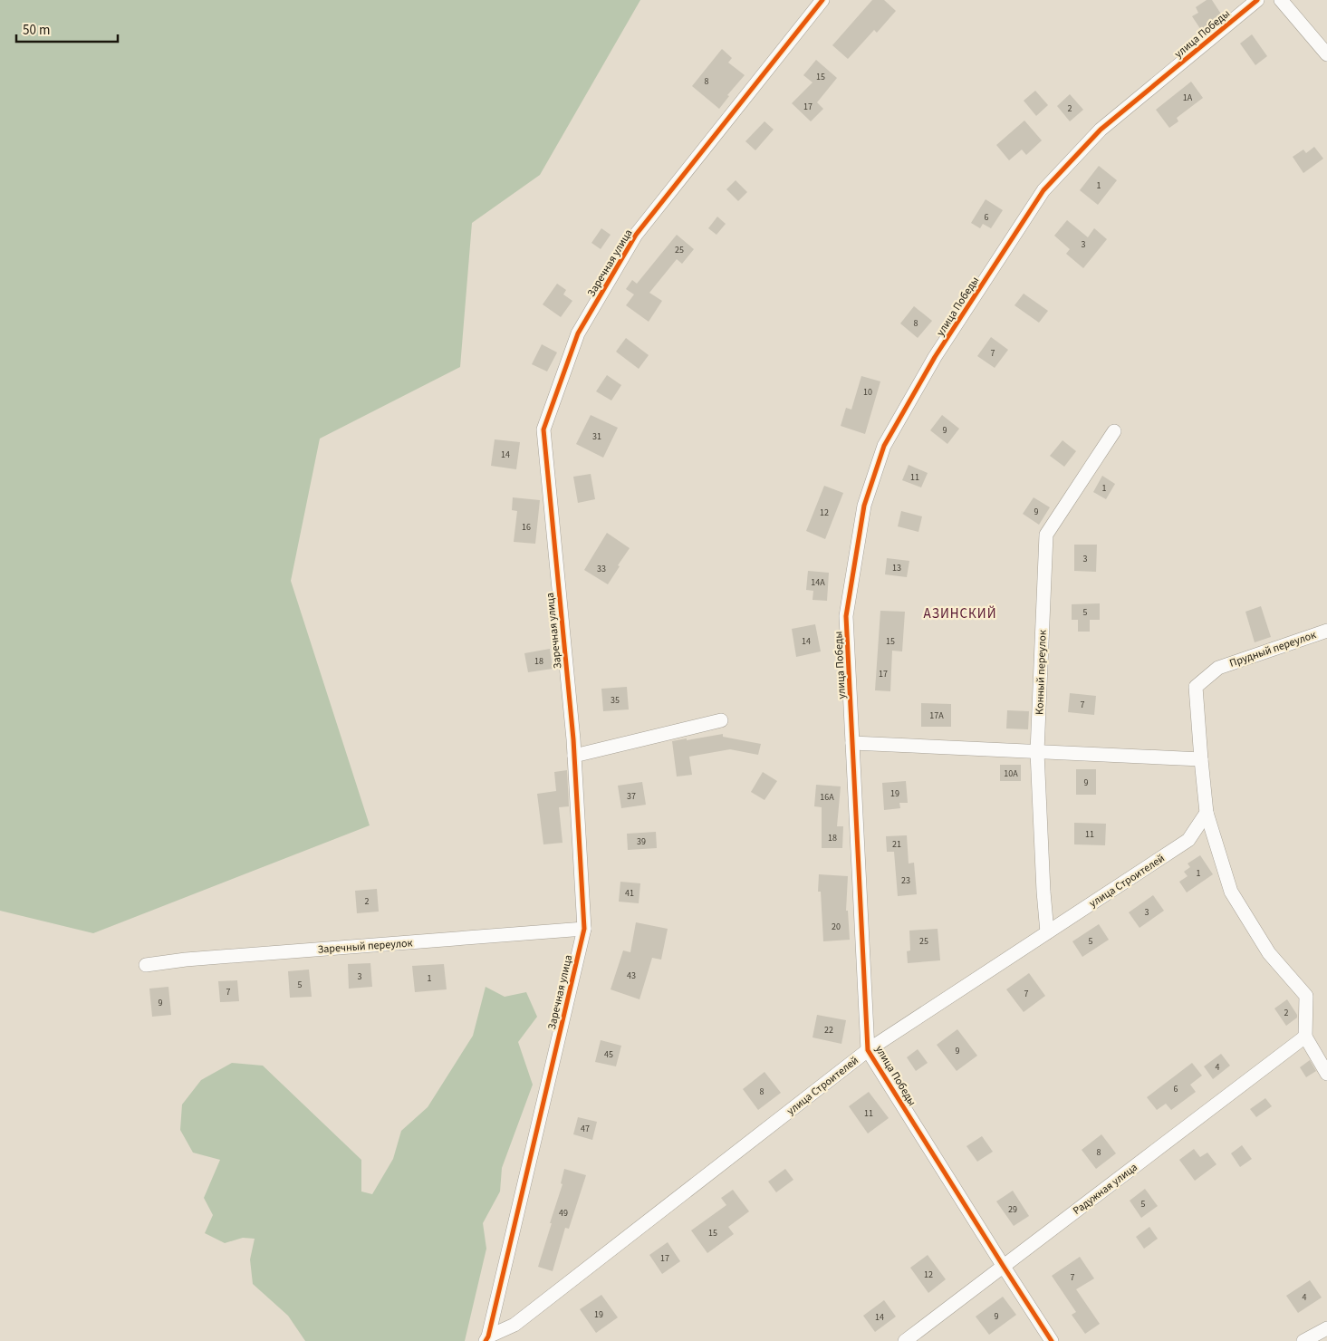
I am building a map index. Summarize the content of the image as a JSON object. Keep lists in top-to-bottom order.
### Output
{
  "streets": {
    "street": [
      "улица Победы",
      "Заречная улица",
      "Прудный переулок",
      "Конный переулок",
      "улица Строителей",
      "Заречный переулок",
      "Радужная улица"
    ]
  },
  "crossings": [
    ["улица Победы", "улица Строителей"],
    ["улица Победы", "Радужная улица"],
    ["Заречная улица", "улица Строителей"],
    ["Заречная улица", "Заречный переулок"],
    ["Конный переулок", "улица Строителей"]
  ],
  "districts": ["АЗИНСКИЙ"],
  "house_numbers": [
    "15",
    "8",
    "1А",
    "17",
    "2",
    "1",
    "6",
    "3",
    "25",
    "8",
    "7",
    "10",
    "9",
    "31",
    "14",
    "11",
    "1",
    "9",
    "12",
    "16",
    "3",
    "13",
    "33",
    "14А",
    "5",
    "14",
    "15",
    "18",
    "17",
    "35",
    "7",
    "17А",
    "10А",
    "9",
    "19",
    "37",
    "16А",
    "11",
    "18",
    "39",
    "21",
    "1",
    "23",
    "41",
    "2",
    "3",
    "20",
    "25",
    "5",
    "43",
    "3",
    "1",
    "5",
    "7",
    "7",
    "9",
    "2",
    "22",
    "9",
    "45",
    "4",
    "6",
    "8",
    "11",
    "47",
    "8",
    "5",
    "29",
    "49",
    "15",
    "17",
    "12",
    "7",
    "4",
    "19",
    "9",
    "14"
  ],
  "scale_bar": "50 m"
}
